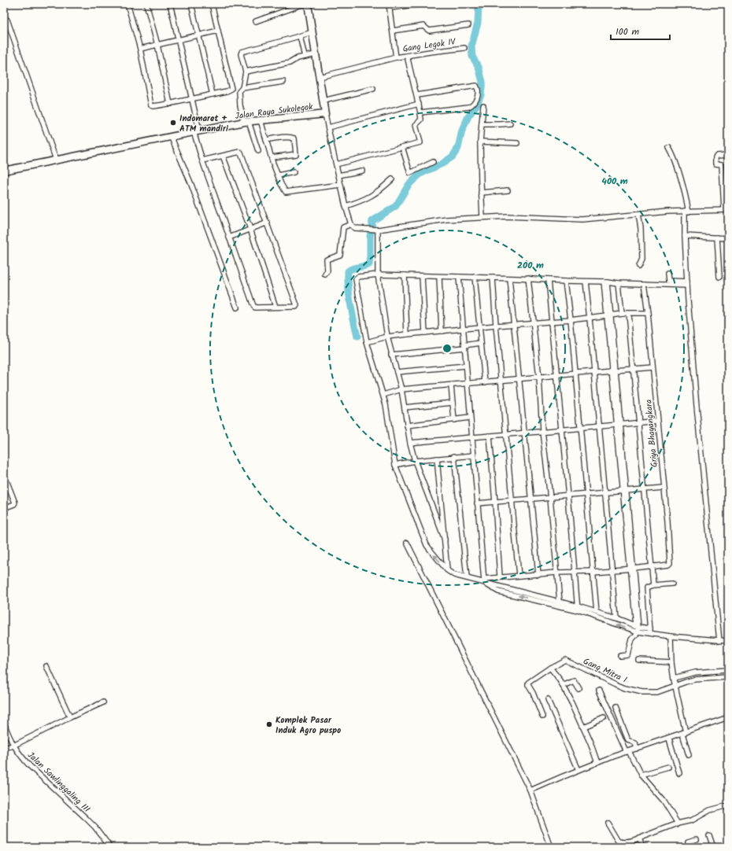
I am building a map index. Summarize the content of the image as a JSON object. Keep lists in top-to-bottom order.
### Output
{
  "streets": {
    "street": [
      "Gang Legok IV",
      "Jalan Raya Sukolegok",
      "Griya Bhayangkara",
      "Gang Mitra I",
      "Jalan Sawlinggaling III"
    ]
  },
  "crossings": [
    ["Gang Legok IV", "Jalan Raya Sukolegok"]
  ],
  "places": ["Indomaret + ATM mandiri", "Komplek Pasar Induk Agro puspo"],
  "scale_bar": "100 m",
  "rings": ["400 m", "200 m"]
}
